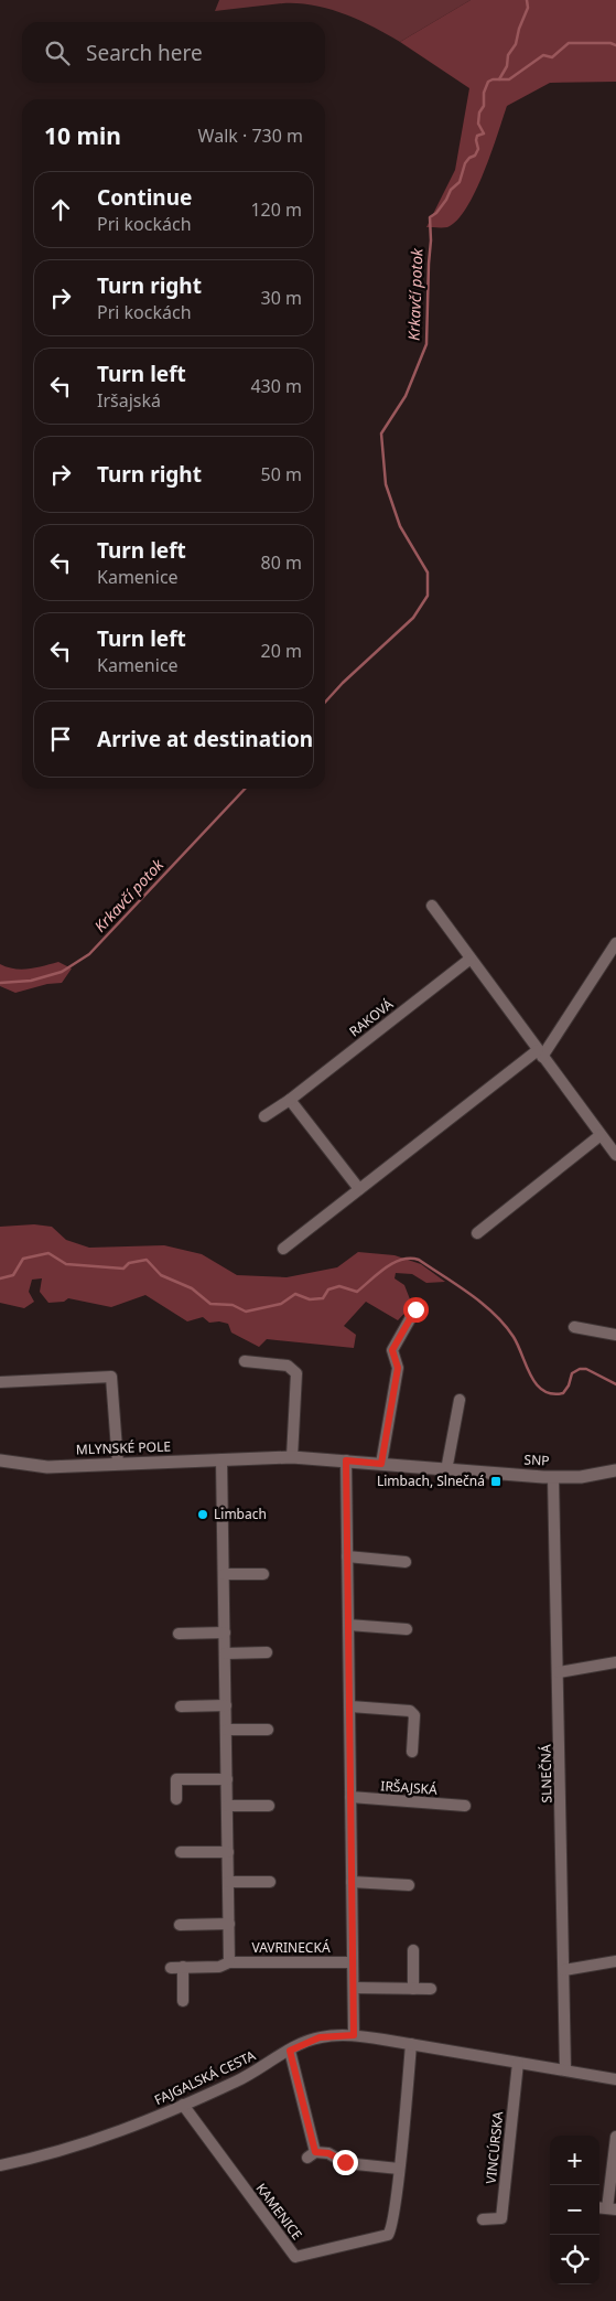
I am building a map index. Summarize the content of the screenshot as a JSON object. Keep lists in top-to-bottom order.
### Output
{
  "streets": {
    "street": [
      "RAKOVÁ",
      "MLYNSKÉ POLE",
      "SNP",
      "SLNEČNÁ",
      "IRŠAJSKÁ",
      "VAVRINECKÁ",
      "FAJGALSKÁ CESTA",
      "VINCÚRSKA",
      "KAMENICE"
    ]
  },
  "crossings": [
    ["MLYNSKÉ POLE", "SNP"],
    ["SNP", "SLNEČNÁ"],
    ["SLNEČNÁ", "FAJGALSKÁ CESTA"],
    ["FAJGALSKÁ CESTA", "VINCÚRSKA"],
    ["FAJGALSKÁ CESTA", "KAMENICE"]
  ],
  "water": ["Krkavčí potok"],
  "places": {
    "transit": ["Limbach, Slnečná"],
    "other": ["Limbach"]
  },
  "page": {
    "search": "Search here",
    "heading": ["10 min", "Walk · 730 m"],
    "list": [
      ["Continue", "Pri kockách", "120 m"],
      ["Turn right", "Pri kockách", "30 m"],
      ["Turn left", "Iršajská", "430 m"],
      ["Turn right", "50 m"],
      ["Turn left", "Kamenice", "80 m"],
      ["Turn left", "Kamenice", "20 m"],
      "Arrive at destination"
    ],
    "map_buttons": ["+", "−"]
  }
}
